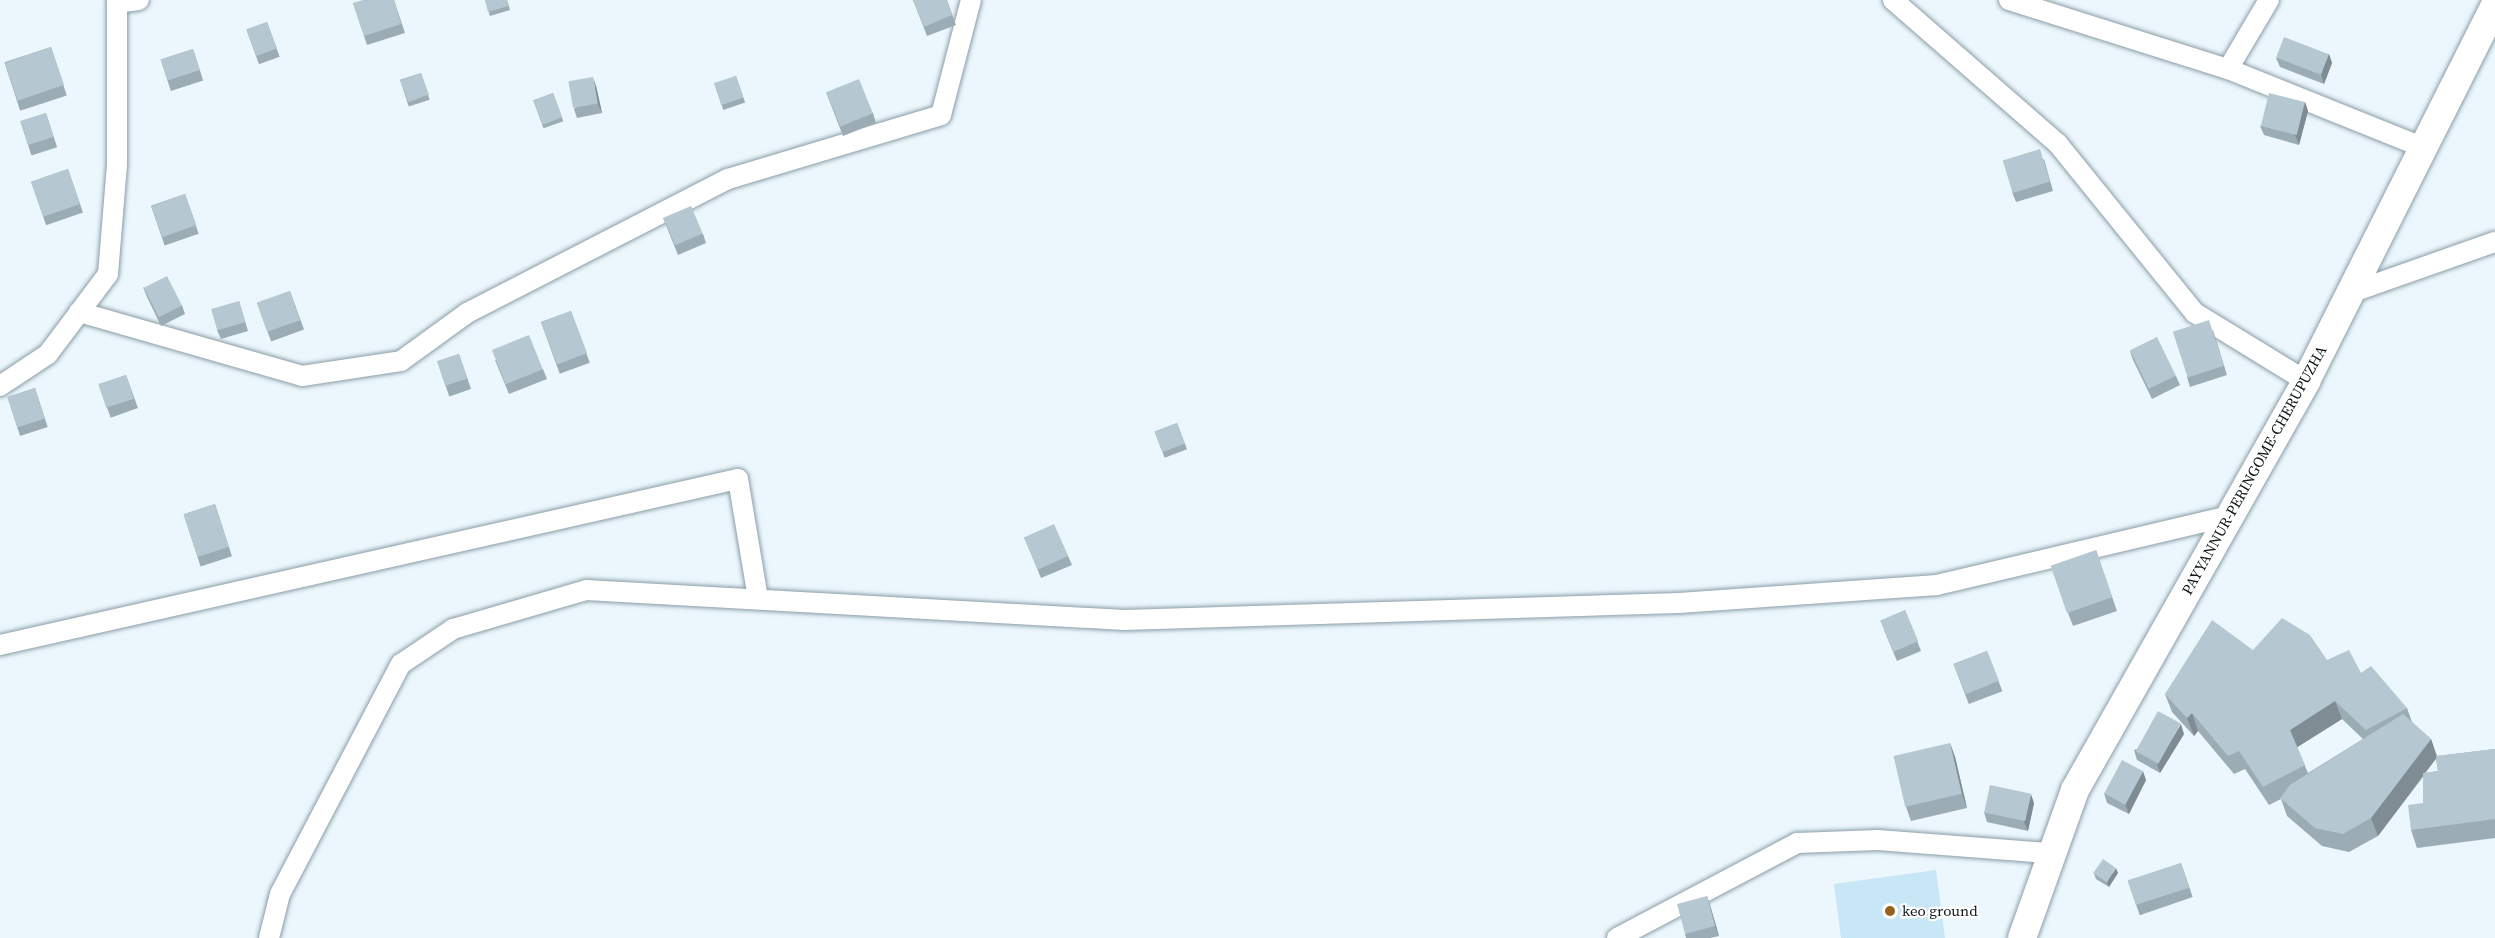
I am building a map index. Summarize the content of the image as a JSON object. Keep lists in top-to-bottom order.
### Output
{
  "streets": {
    "main road": ["PAYYANNUR-PERINGOME-CHERUPUZHA"]
  },
  "places": ["keo ground"]
}
